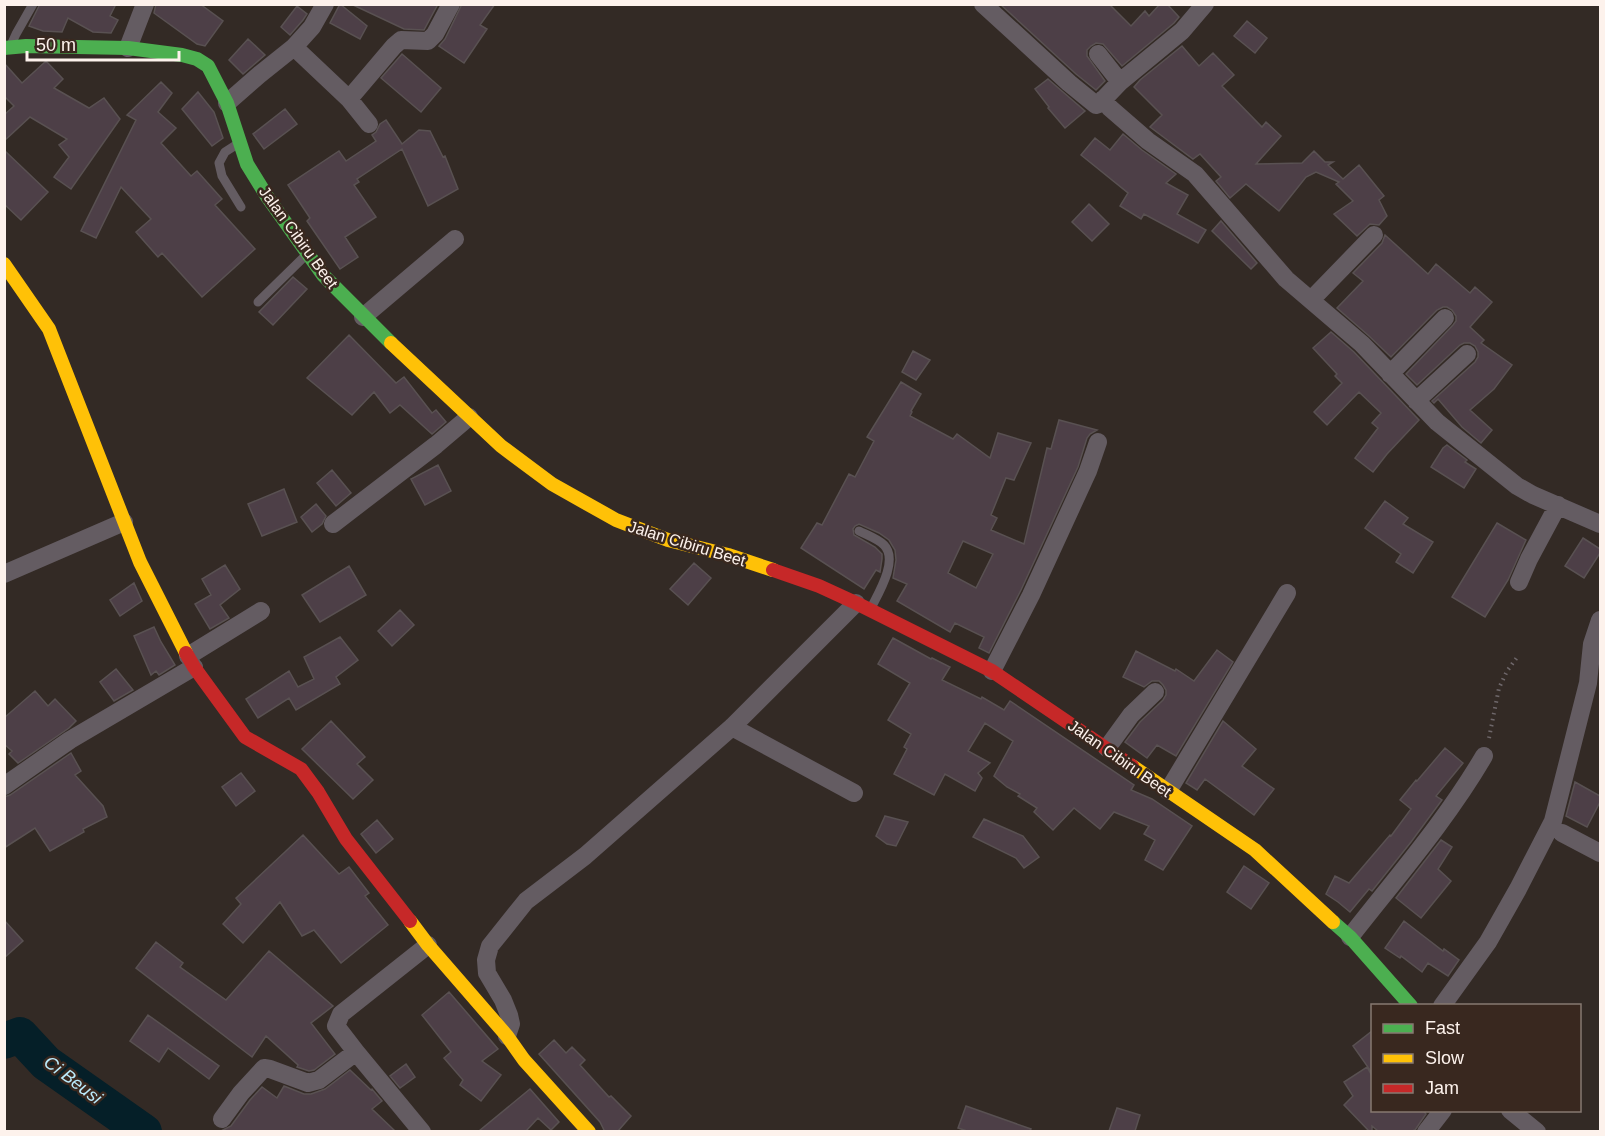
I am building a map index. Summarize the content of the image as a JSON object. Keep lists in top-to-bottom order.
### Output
{
  "streets": {
    "street": ["Jalan Cibiru Beet"]
  },
  "water": ["Ci Beusi"],
  "legend": ["Fast", "Slow", "Jam"],
  "scale_bar": "50 m"
}
